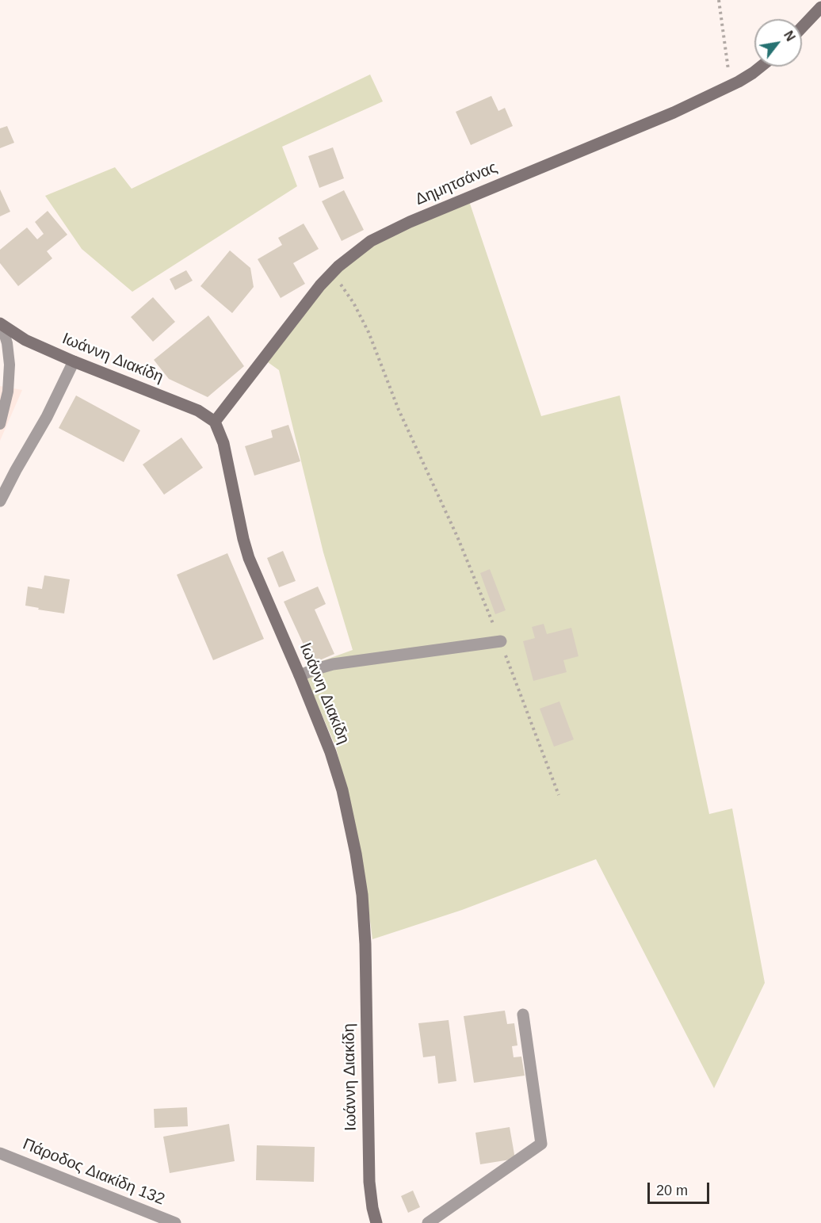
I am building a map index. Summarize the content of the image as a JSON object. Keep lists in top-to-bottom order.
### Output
{
  "streets": {
    "street": ["Δημητσάνας", "Ιωάννη Διακίδη", "Πάροδος Διακίδη 132"]
  },
  "crossings": [
    ["Δημητσάνας", "Ιωάννη Διακίδη"]
  ],
  "scale_bar": "20 m",
  "north": "top right"
}
